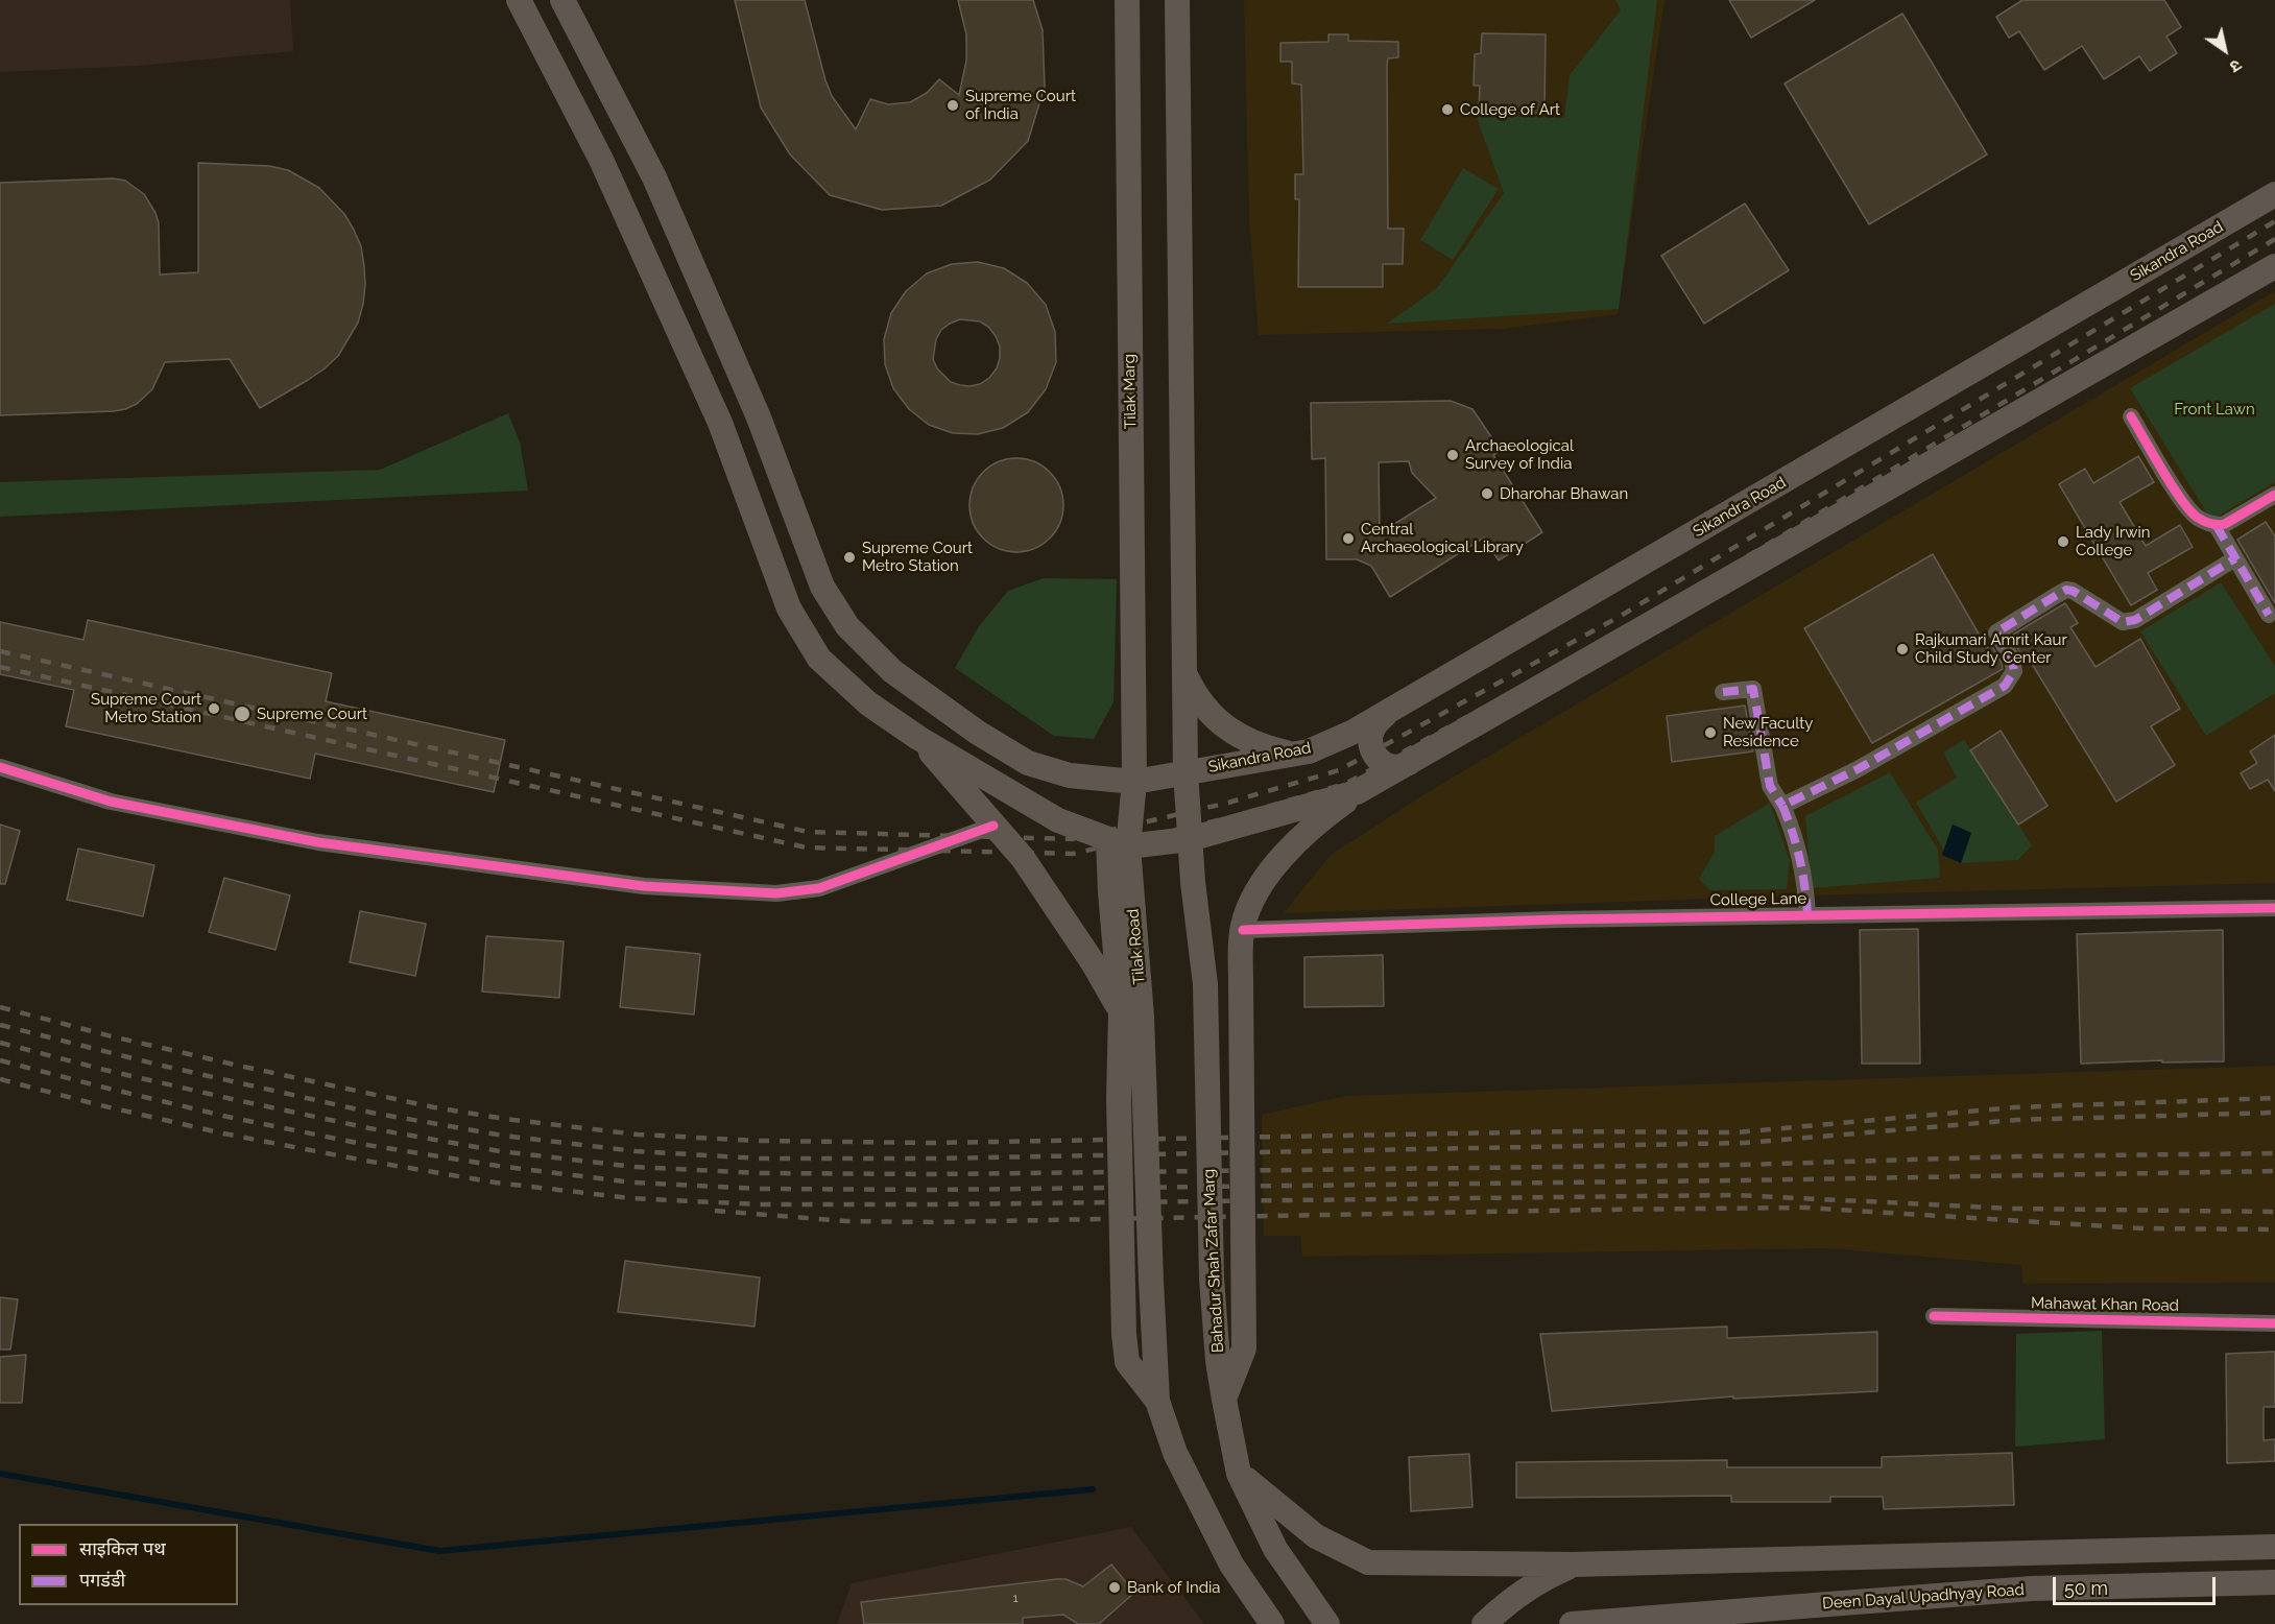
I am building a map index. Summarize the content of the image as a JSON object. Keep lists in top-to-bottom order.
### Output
{
  "streets": {
    "main road": [
      "Sikandra Road",
      "Tilak Marg",
      "Tilak Road",
      "Bahadur Shah Zafar Marg",
      "Deen Dayal Upadhyay Road"
    ],
    "street": ["College Lane", "Mahawat Khan Road"]
  },
  "crossings": [
    ["Sikandra Road", "Tilak Marg"],
    ["Tilak Marg", "Tilak Road"]
  ],
  "parks": ["Front Lawn"],
  "places": [
    "Supreme Court of India",
    "College of Art",
    "Archaeological Survey of India",
    "Dharohar Bhawan",
    "Central Archaeological Library",
    "Lady Irwin College",
    "Supreme Court‌ Metro Station",
    "Rajkumari Amrit Kaur Child Study Center",
    "Supreme Court Metro Station",
    "Supreme Court",
    "New Faculty Residence",
    "Bank of India"
  ],
  "house_numbers": ["1"],
  "legend": ["साइकिल पथ", "पगडंडी"],
  "scale_bar": "50 m",
  "north": "bottom right"
}
